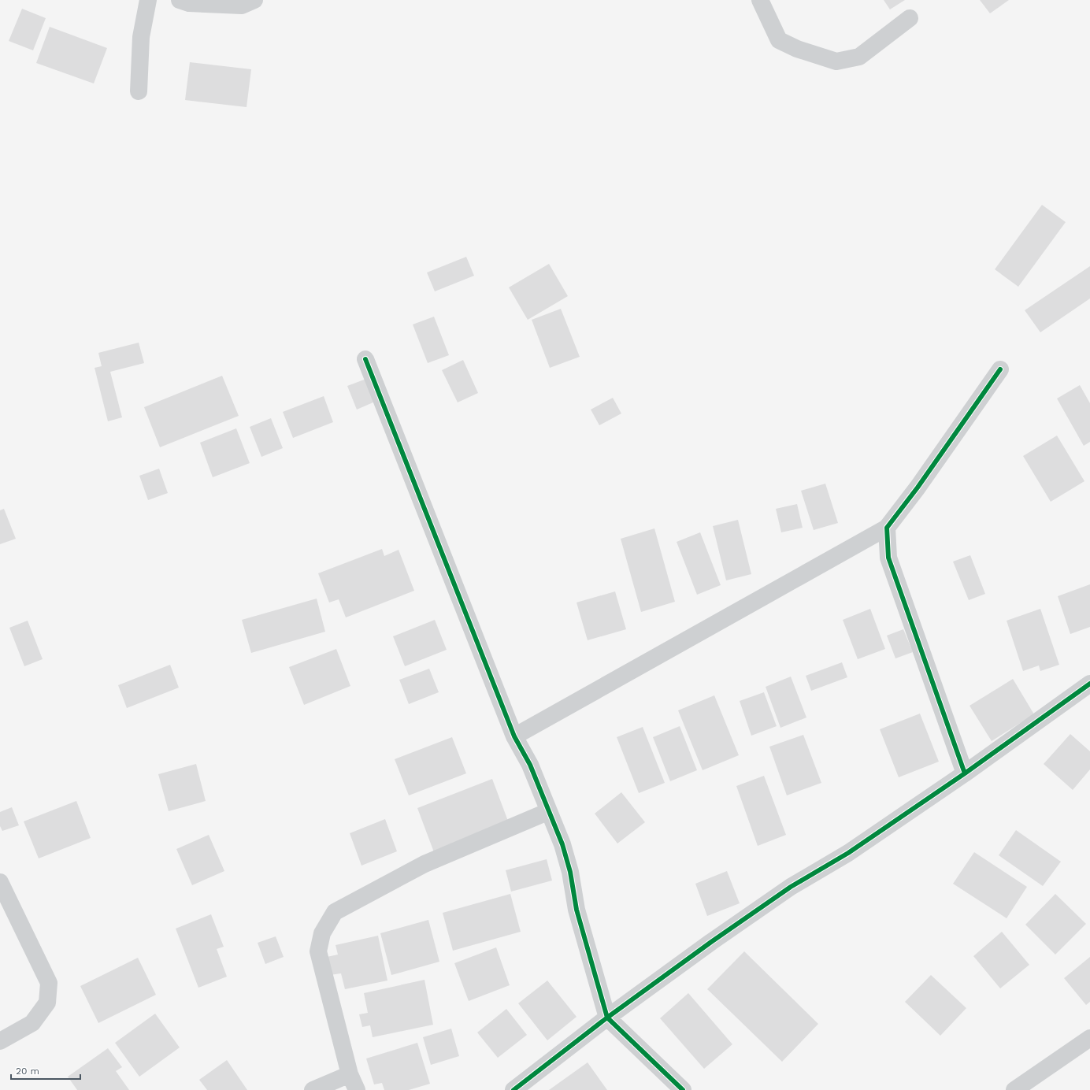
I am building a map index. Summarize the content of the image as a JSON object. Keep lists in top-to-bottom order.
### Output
{
  "scale_bar": "20 m"
}
